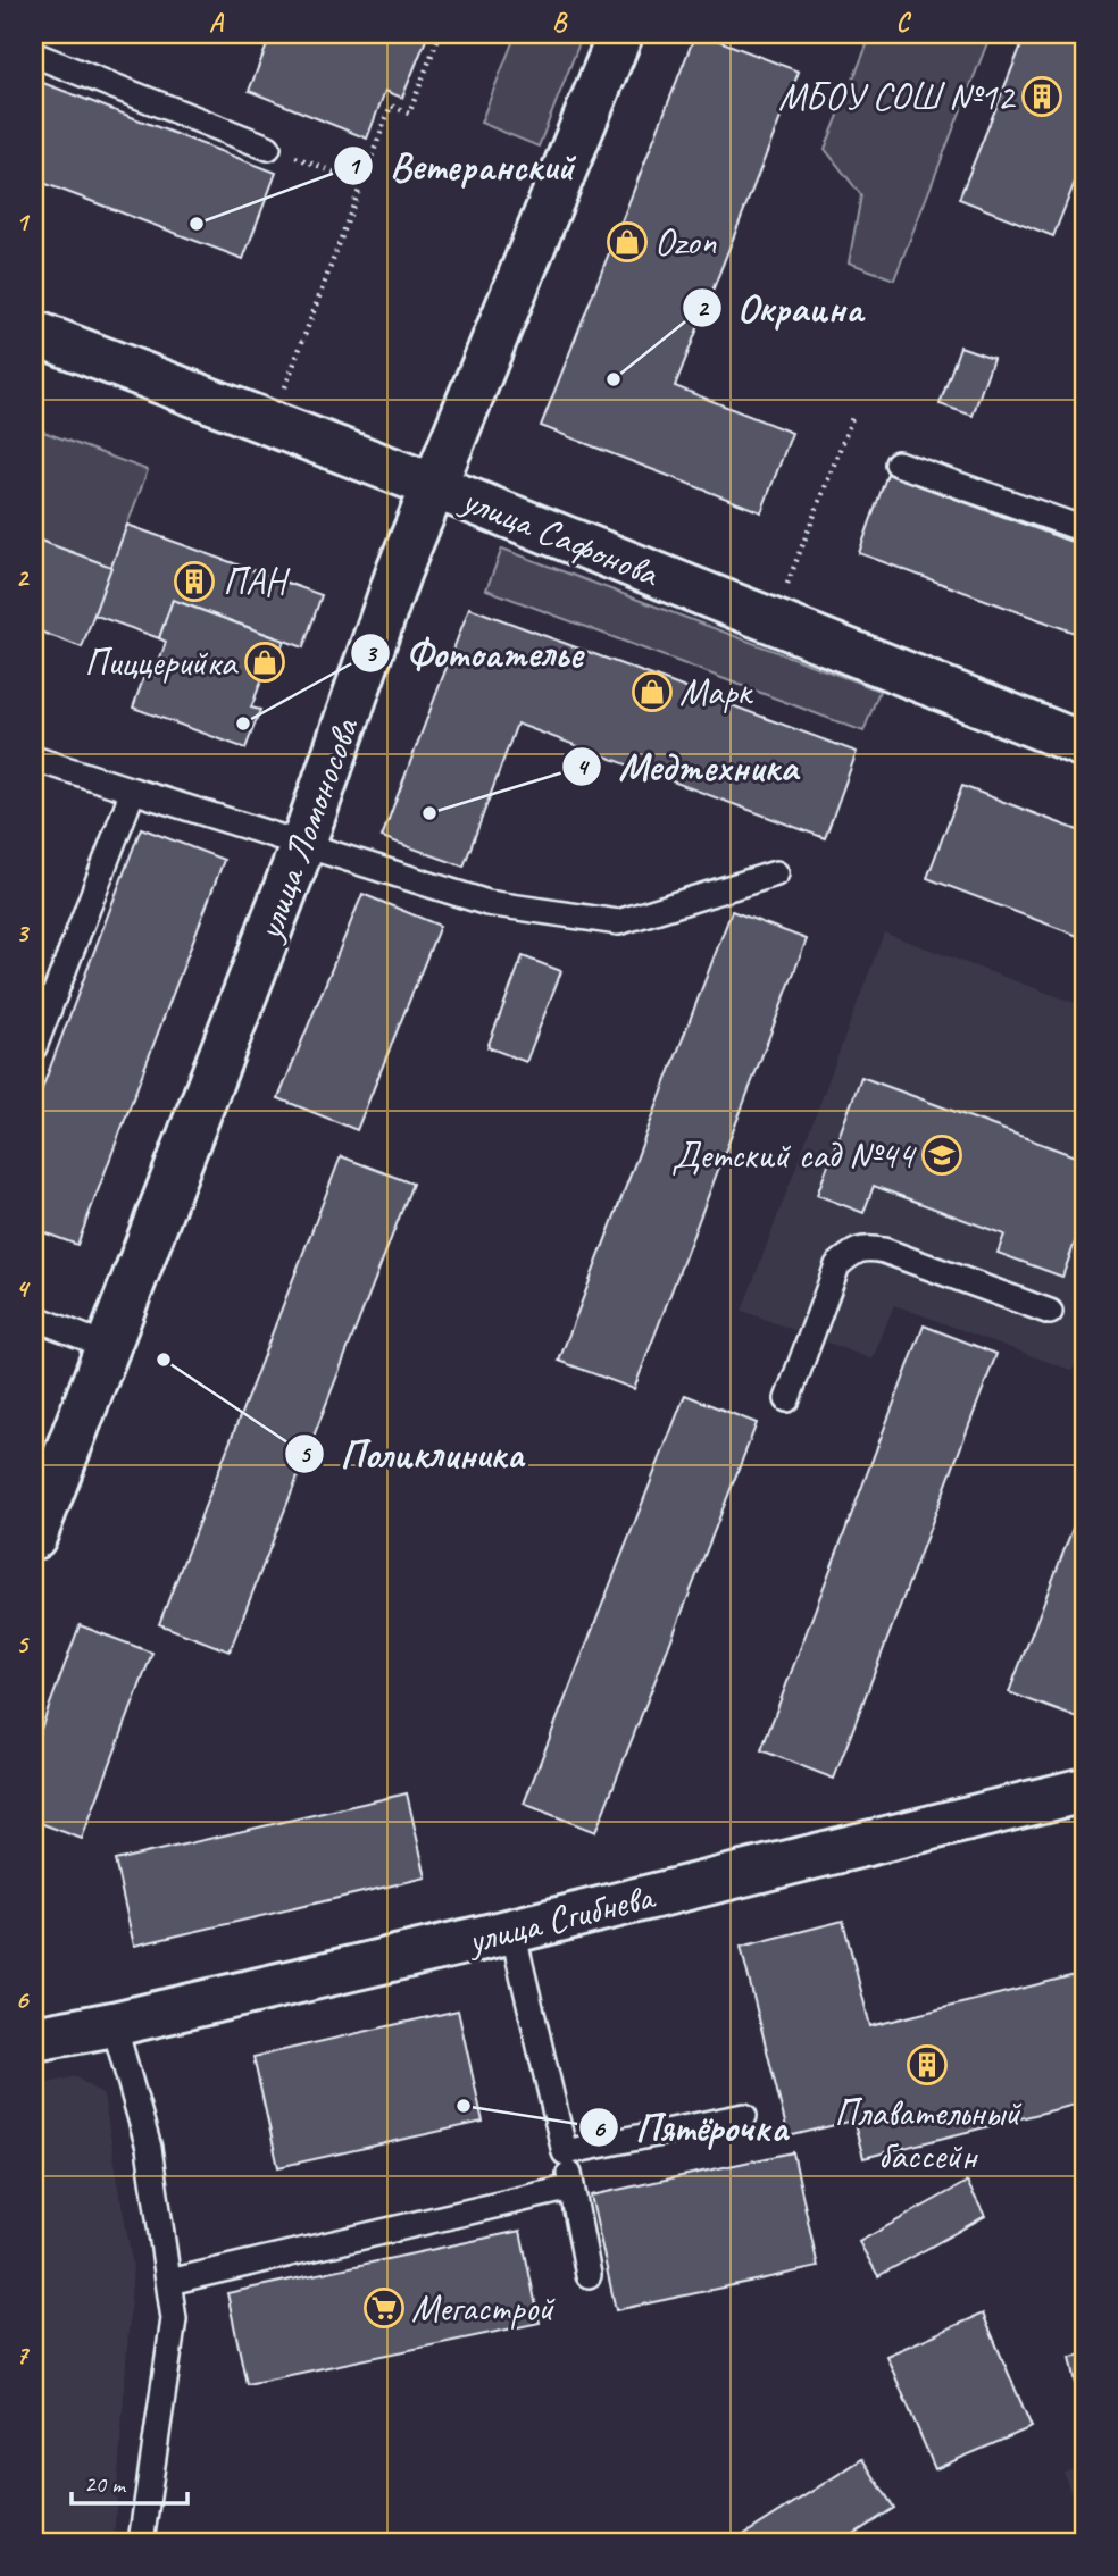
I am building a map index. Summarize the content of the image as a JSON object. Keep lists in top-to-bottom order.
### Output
{
  "streets": {
    "street": ["улица Сафонова", "улица Ломоносова", "улица Сгибнева"]
  },
  "crossings": [
    ["улица Сафонова", "улица Ломоносова"]
  ],
  "places": {
    "building": ["МБОУ СОШ №12", "ПАН", "Плавательный бассейн"],
    "other": [
      "Ветеранский",
      "Окраина",
      "Фотоателье",
      "Медтехника",
      "Поликлиника",
      "Пятёрочка"
    ],
    "shop": ["Ozon", "Пиццерийка", "Марк"],
    "school or university": ["Детский сад №44"],
    "supermarket": ["Мегастрой"]
  },
  "scale_bar": "20 m",
  "grid": {
    "columns": ["A", "B", "C"],
    "rows": [
      "1",
      "2",
      "3",
      "4",
      "5",
      "6",
      "7"
    ]
  }
}
